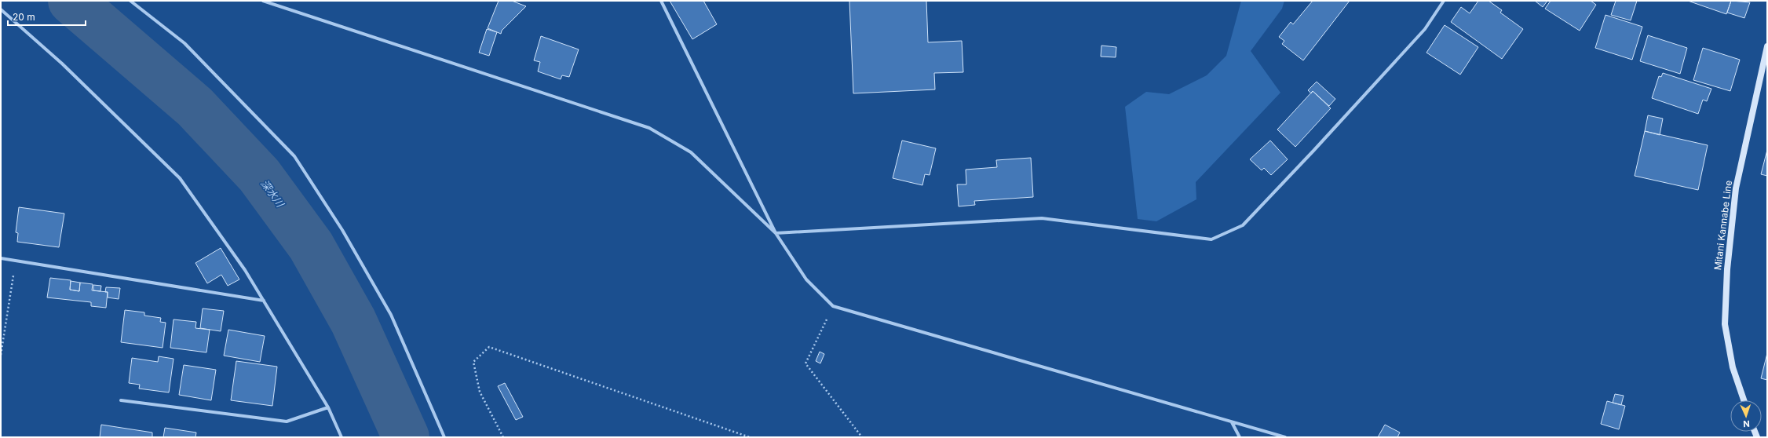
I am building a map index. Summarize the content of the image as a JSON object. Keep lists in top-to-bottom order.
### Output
{
  "streets": {
    "main road": ["Mitani Kannabe Line"]
  },
  "water": ["深水川"],
  "scale_bar": "20 m",
  "north": "bottom"
}
